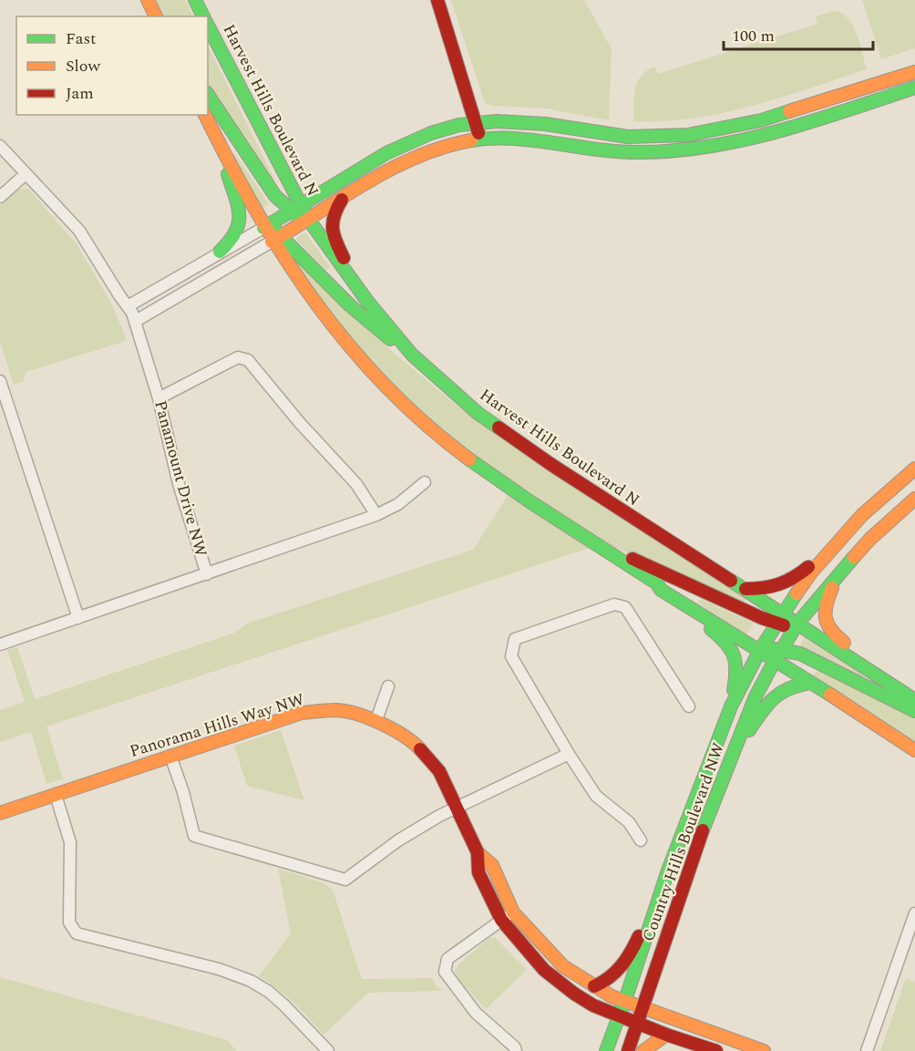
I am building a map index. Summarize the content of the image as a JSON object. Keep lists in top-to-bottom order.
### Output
{
  "streets": {
    "main road": ["Harvest Hills Boulevard N", "Panorama Hills Way NW", "Country Hills Boulevard NW"],
    "street": ["Panamount Drive NW"]
  },
  "crossings": [
    ["Harvest Hills Boulevard N", "Country Hills Boulevard NW"],
    ["Panorama Hills Way NW", "Country Hills Boulevard NW"]
  ],
  "legend": ["Fast", "Slow", "Jam"],
  "scale_bar": "100 m"
}
